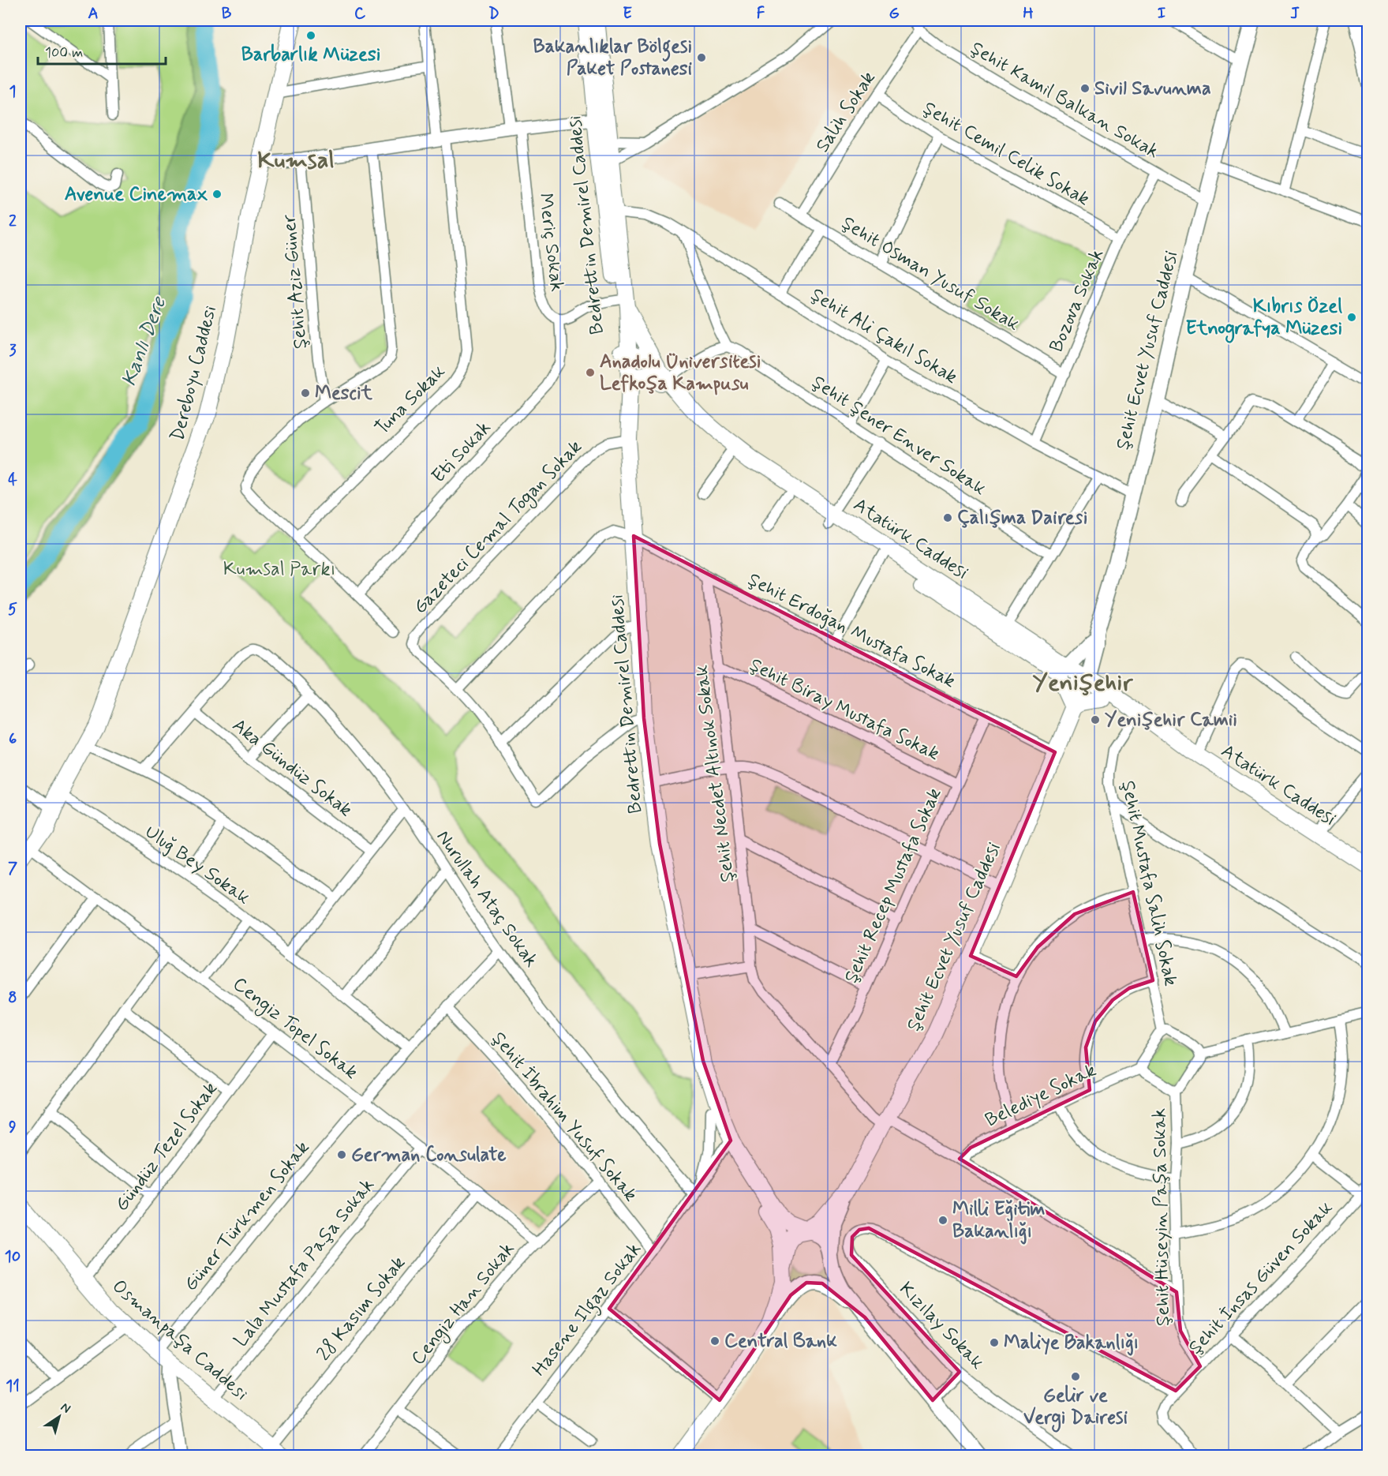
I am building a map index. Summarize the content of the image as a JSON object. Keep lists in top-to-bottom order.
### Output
{
  "streets": {
    "main road": [
      "Bedrettin Demirel Caddesi",
      "Şehit Ecvet Yusuf Caddesi",
      "Dereboyu Caddesi",
      "Atatürk Caddesi",
      "Osmanpaşa Caddesi"
    ],
    "street": [
      "Şehit Kamil Balkan Sokak",
      "Salih Sokak",
      "Şehit Cemil Celik Sokak",
      "Meriç Sokak",
      "Şehit Osman Yusuf Sokak",
      "Şehit Aziz Güner",
      "Bozova Sokak",
      "Şehit Ali Çakıl Sokak",
      "Tuna Sokak",
      "Şehit Şener Enver Sokak",
      "Eti Sokak",
      "Gazeteci Cemal Togan Sokak",
      "Şehit Erdoğan Mustafa Sokak",
      "Şehit Biray Mustafa Sokak",
      "Aka Gündüz Sokak",
      "Şehit Necdet Altınok Sokak",
      "Uluğ Bey Sokak",
      "Şehit Mustafa Salih Sokak",
      "Şehit Recep Mustafa Sokak",
      "Nurullah Ataç Sokak",
      "Cengiz Topel Sokak",
      "Belediye Sokak",
      "Şehit İbrahim Yusuf Sokak",
      "Gündüz Tezel Sokak",
      "Güner Türkmen Sokak",
      "Şehit Hüseyin Paşa Sokak",
      "Lala Mustafa Paşa Sokak",
      "Şehit İnsas Güven Sokak",
      "Cengiz Han Sokak",
      "28 Kasım Sokak",
      "Hasene Ilgaz Sokak",
      "Kızılay Sokak"
    ]
  },
  "crossings": [
    ["Şehit Kamil Balkan Sokak", "Salih Sokak"],
    ["Şehit Kamil Balkan Sokak", "Bozova Sokak"],
    ["Şehit Kamil Balkan Sokak", "Şehit Ecvet Yusuf Caddesi"],
    ["Salih Sokak", "Şehit Cemil Celik Sokak"],
    ["Salih Sokak", "Şehit Osman Yusuf Sokak"],
    ["Şehit Cemil Celik Sokak", "Bozova Sokak"],
    ["Bedrettin Demirel Caddesi", "Meriç Sokak"],
    ["Bedrettin Demirel Caddesi", "Şehit Ali Çakıl Sokak"],
    ["Bedrettin Demirel Caddesi", "Şehit Ecvet Yusuf Caddesi"],
    ["Bedrettin Demirel Caddesi", "Gazeteci Cemal Togan Sokak"],
    ["Bedrettin Demirel Caddesi", "Atatürk Caddesi"],
    ["Bedrettin Demirel Caddesi", "Şehit Erdoğan Mustafa Sokak"],
    ["Bedrettin Demirel Caddesi", "Hasene Ilgaz Sokak"],
    ["Meriç Sokak", "Eti Sokak"],
    ["Şehit Osman Yusuf Sokak", "Bozova Sokak"],
    ["Bozova Sokak", "Şehit Ali Çakıl Sokak"],
    ["Şehit Ali Çakıl Sokak", "Şehit Ecvet Yusuf Caddesi"],
    ["Şehit Ecvet Yusuf Caddesi", "Atatürk Caddesi"],
    ["Şehit Ecvet Yusuf Caddesi", "Şehit Erdoğan Mustafa Sokak"],
    ["Şehit Ecvet Yusuf Caddesi", "Şehit Necdet Altınok Sokak"],
    ["Dereboyu Caddesi", "Uluğ Bey Sokak"],
    ["Dereboyu Caddesi", "Cengiz Topel Sokak"],
    ["Gazeteci Cemal Togan Sokak", "Şehit Erdoğan Mustafa Sokak"],
    ["Atatürk Caddesi", "Şehit Mustafa Salih Sokak"],
    ["Şehit Erdoğan Mustafa Sokak", "Şehit Necdet Altınok Sokak"],
    ["Şehit Erdoğan Mustafa Sokak", "Şehit Recep Mustafa Sokak"],
    ["Şehit Biray Mustafa Sokak", "Şehit Necdet Altınok Sokak"],
    ["Şehit Biray Mustafa Sokak", "Şehit Recep Mustafa Sokak"],
    ["Aka Gündüz Sokak", "Nurullah Ataç Sokak"],
    ["Şehit Necdet Altınok Sokak", "Şehit Recep Mustafa Sokak"],
    ["Şehit Necdet Altınok Sokak", "Belediye Sokak"],
    ["Şehit Necdet Altınok Sokak", "Şehit Hüseyin Paşa Sokak"],
    ["Uluğ Bey Sokak", "Cengiz Topel Sokak"],
    ["Şehit Mustafa Salih Sokak", "Belediye Sokak"],
    ["Şehit Mustafa Salih Sokak", "Şehit Hüseyin Paşa Sokak"],
    ["Nurullah Ataç Sokak", "Güner Türkmen Sokak"],
    ["Nurullah Ataç Sokak", "Hasene Ilgaz Sokak"],
    ["Cengiz Topel Sokak", "Gündüz Tezel Sokak"],
    ["Cengiz Topel Sokak", "Güner Türkmen Sokak"],
    ["Cengiz Topel Sokak", "Lala Mustafa Paşa Sokak"],
    ["Cengiz Topel Sokak", "Cengiz Han Sokak"],
    ["Cengiz Topel Sokak", "28 Kasım Sokak"],
    ["Belediye Sokak", "Şehit Hüseyin Paşa Sokak"],
    ["Şehit İbrahim Yusuf Sokak", "Güner Türkmen Sokak"],
    ["Şehit İbrahim Yusuf Sokak", "Cengiz Han Sokak"],
    ["Şehit İbrahim Yusuf Sokak", "Hasene Ilgaz Sokak"],
    ["Gündüz Tezel Sokak", "Osmanpaşa Caddesi"],
    ["Güner Türkmen Sokak", "Osmanpaşa Caddesi"],
    ["Şehit Hüseyin Paşa Sokak", "Şehit İnsas Güven Sokak"],
    ["Lala Mustafa Paşa Sokak", "Osmanpaşa Caddesi"],
    ["Şehit İnsas Güven Sokak", "Kızılay Sokak"],
    ["28 Kasım Sokak", "Osmanpaşa Caddesi"]
  ],
  "districts": ["Kumsal", "Yenişehir"],
  "water": ["Kanlı Dere"],
  "parks": ["Kumsal Parkı"],
  "places": [
    "Barbarlık Müzesi",
    "Bakanlıklar Bölgesi Paket Postanesi",
    "Sivil Savunma",
    "Avenue Cinemax",
    "Kıbrıs Özel Etnografya Müzesi",
    "Anadolu Üniversitesi Lefkoşa Kampusu",
    "Mescit",
    "Çalışma Dairesi",
    "Yenişehir Camii",
    "German Consulate",
    "Milli Eğitim Bakanlığı",
    "Central Bank",
    "Maliye Bakanlığı",
    "Gelir ve Vergi Dairesi"
  ],
  "scale_bar": "100 m",
  "north": "top right",
  "grid": {
    "columns": [
      "A",
      "B",
      "C",
      "D",
      "E",
      "F",
      "G",
      "H",
      "I",
      "J"
    ],
    "rows": [
      "1",
      "2",
      "3",
      "4",
      "5",
      "6",
      "7",
      "8",
      "9",
      "10",
      "11"
    ]
  }
}
